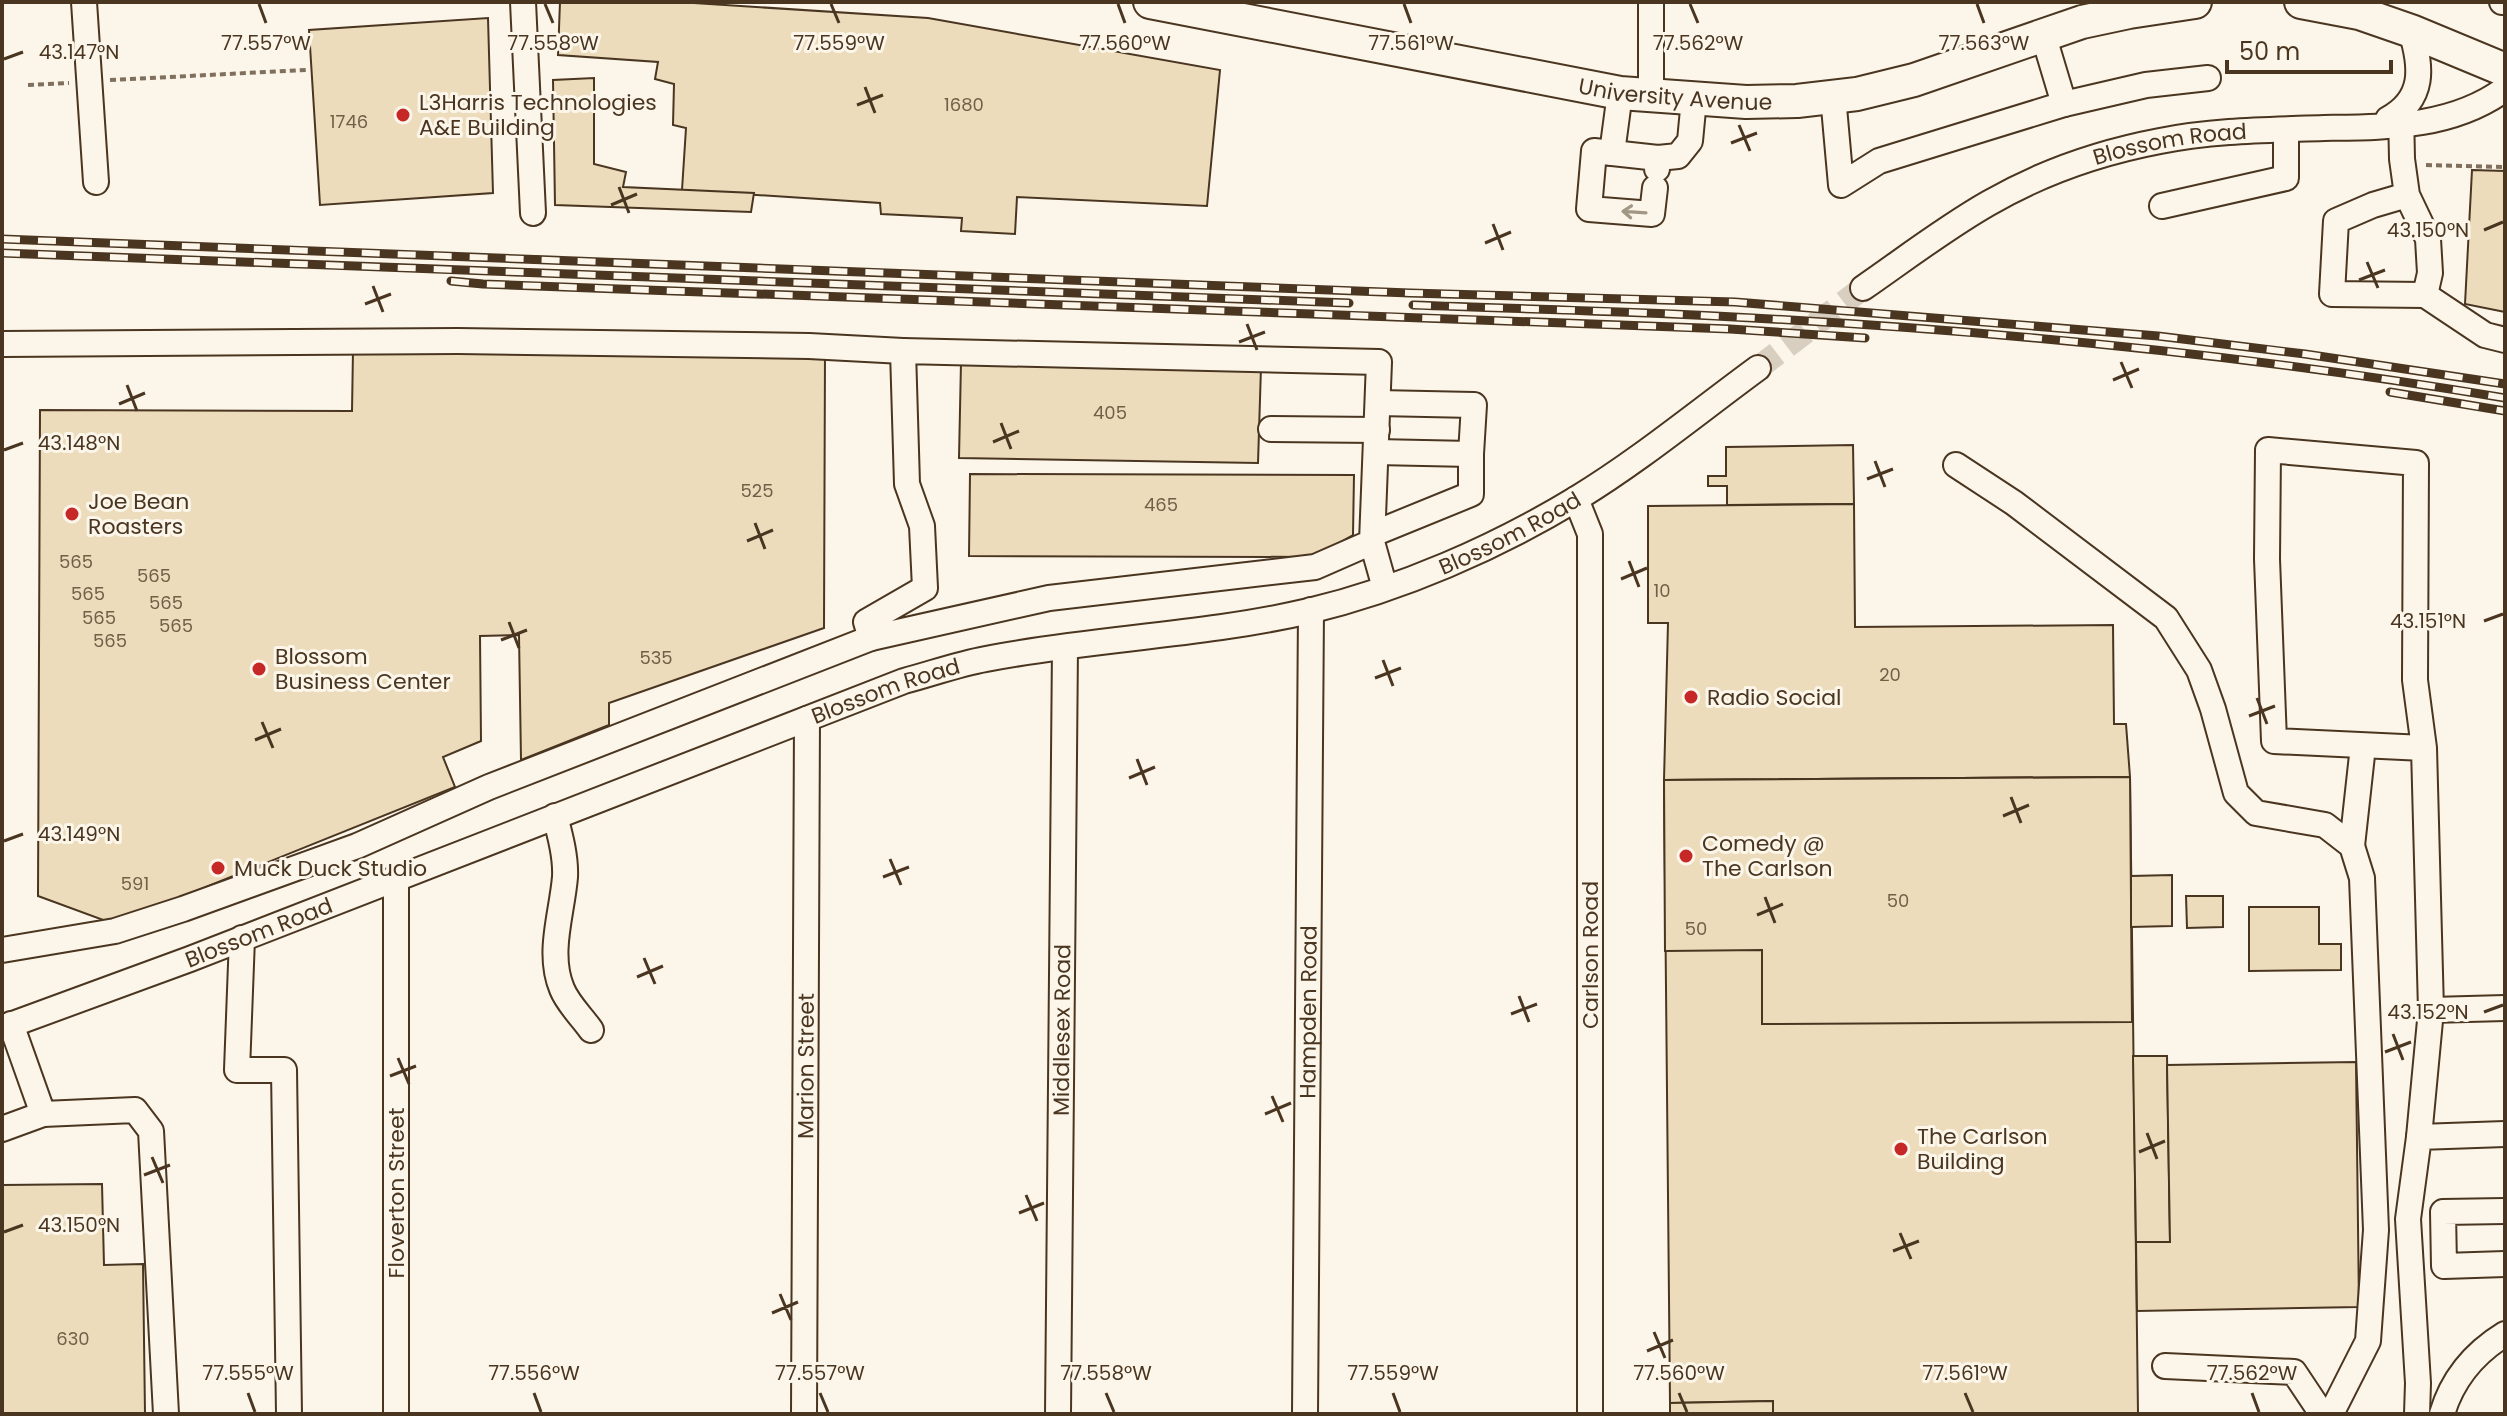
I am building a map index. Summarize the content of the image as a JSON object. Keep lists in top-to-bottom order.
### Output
{
  "streets": {
    "main road": ["University Avenue"],
    "street": [
      "Blossom Road",
      "Carlson Road",
      "Hampden Road",
      "Middlesex Road",
      "Marion Street",
      "Floverton Street"
    ]
  },
  "crossings": [
    ["Blossom Road", "Carlson Road"],
    ["Blossom Road", "Hampden Road"],
    ["Blossom Road", "Middlesex Road"],
    ["Blossom Road", "Marion Street"],
    ["Blossom Road", "Floverton Street"]
  ],
  "places": [
    "L3Harris Technologies A&E Building",
    "Joe Bean Roasters",
    "Blossom Business Center",
    "Radio Social",
    "Comedy @ The Carlson",
    "Muck Duck Studio",
    "The Carlson Building"
  ],
  "house_numbers": [
    "1680",
    "1746",
    "405",
    "525",
    "465",
    "565",
    "565",
    "10",
    "565",
    "565",
    "565",
    "565",
    "565",
    "535",
    "20",
    "591",
    "50",
    "50",
    "630"
  ],
  "scale_bar": "50 m",
  "coordinates": [
    "77.557°W",
    "77.558°W",
    "77.559°W",
    "77.560°W",
    "77.561°W",
    "77.562°W",
    "77.563°W",
    "43.147°N",
    "43.150°N",
    "43.148°N",
    "43.151°N",
    "43.149°N",
    "43.152°N",
    "77.555°W",
    "77.556°W"
  ]
}
